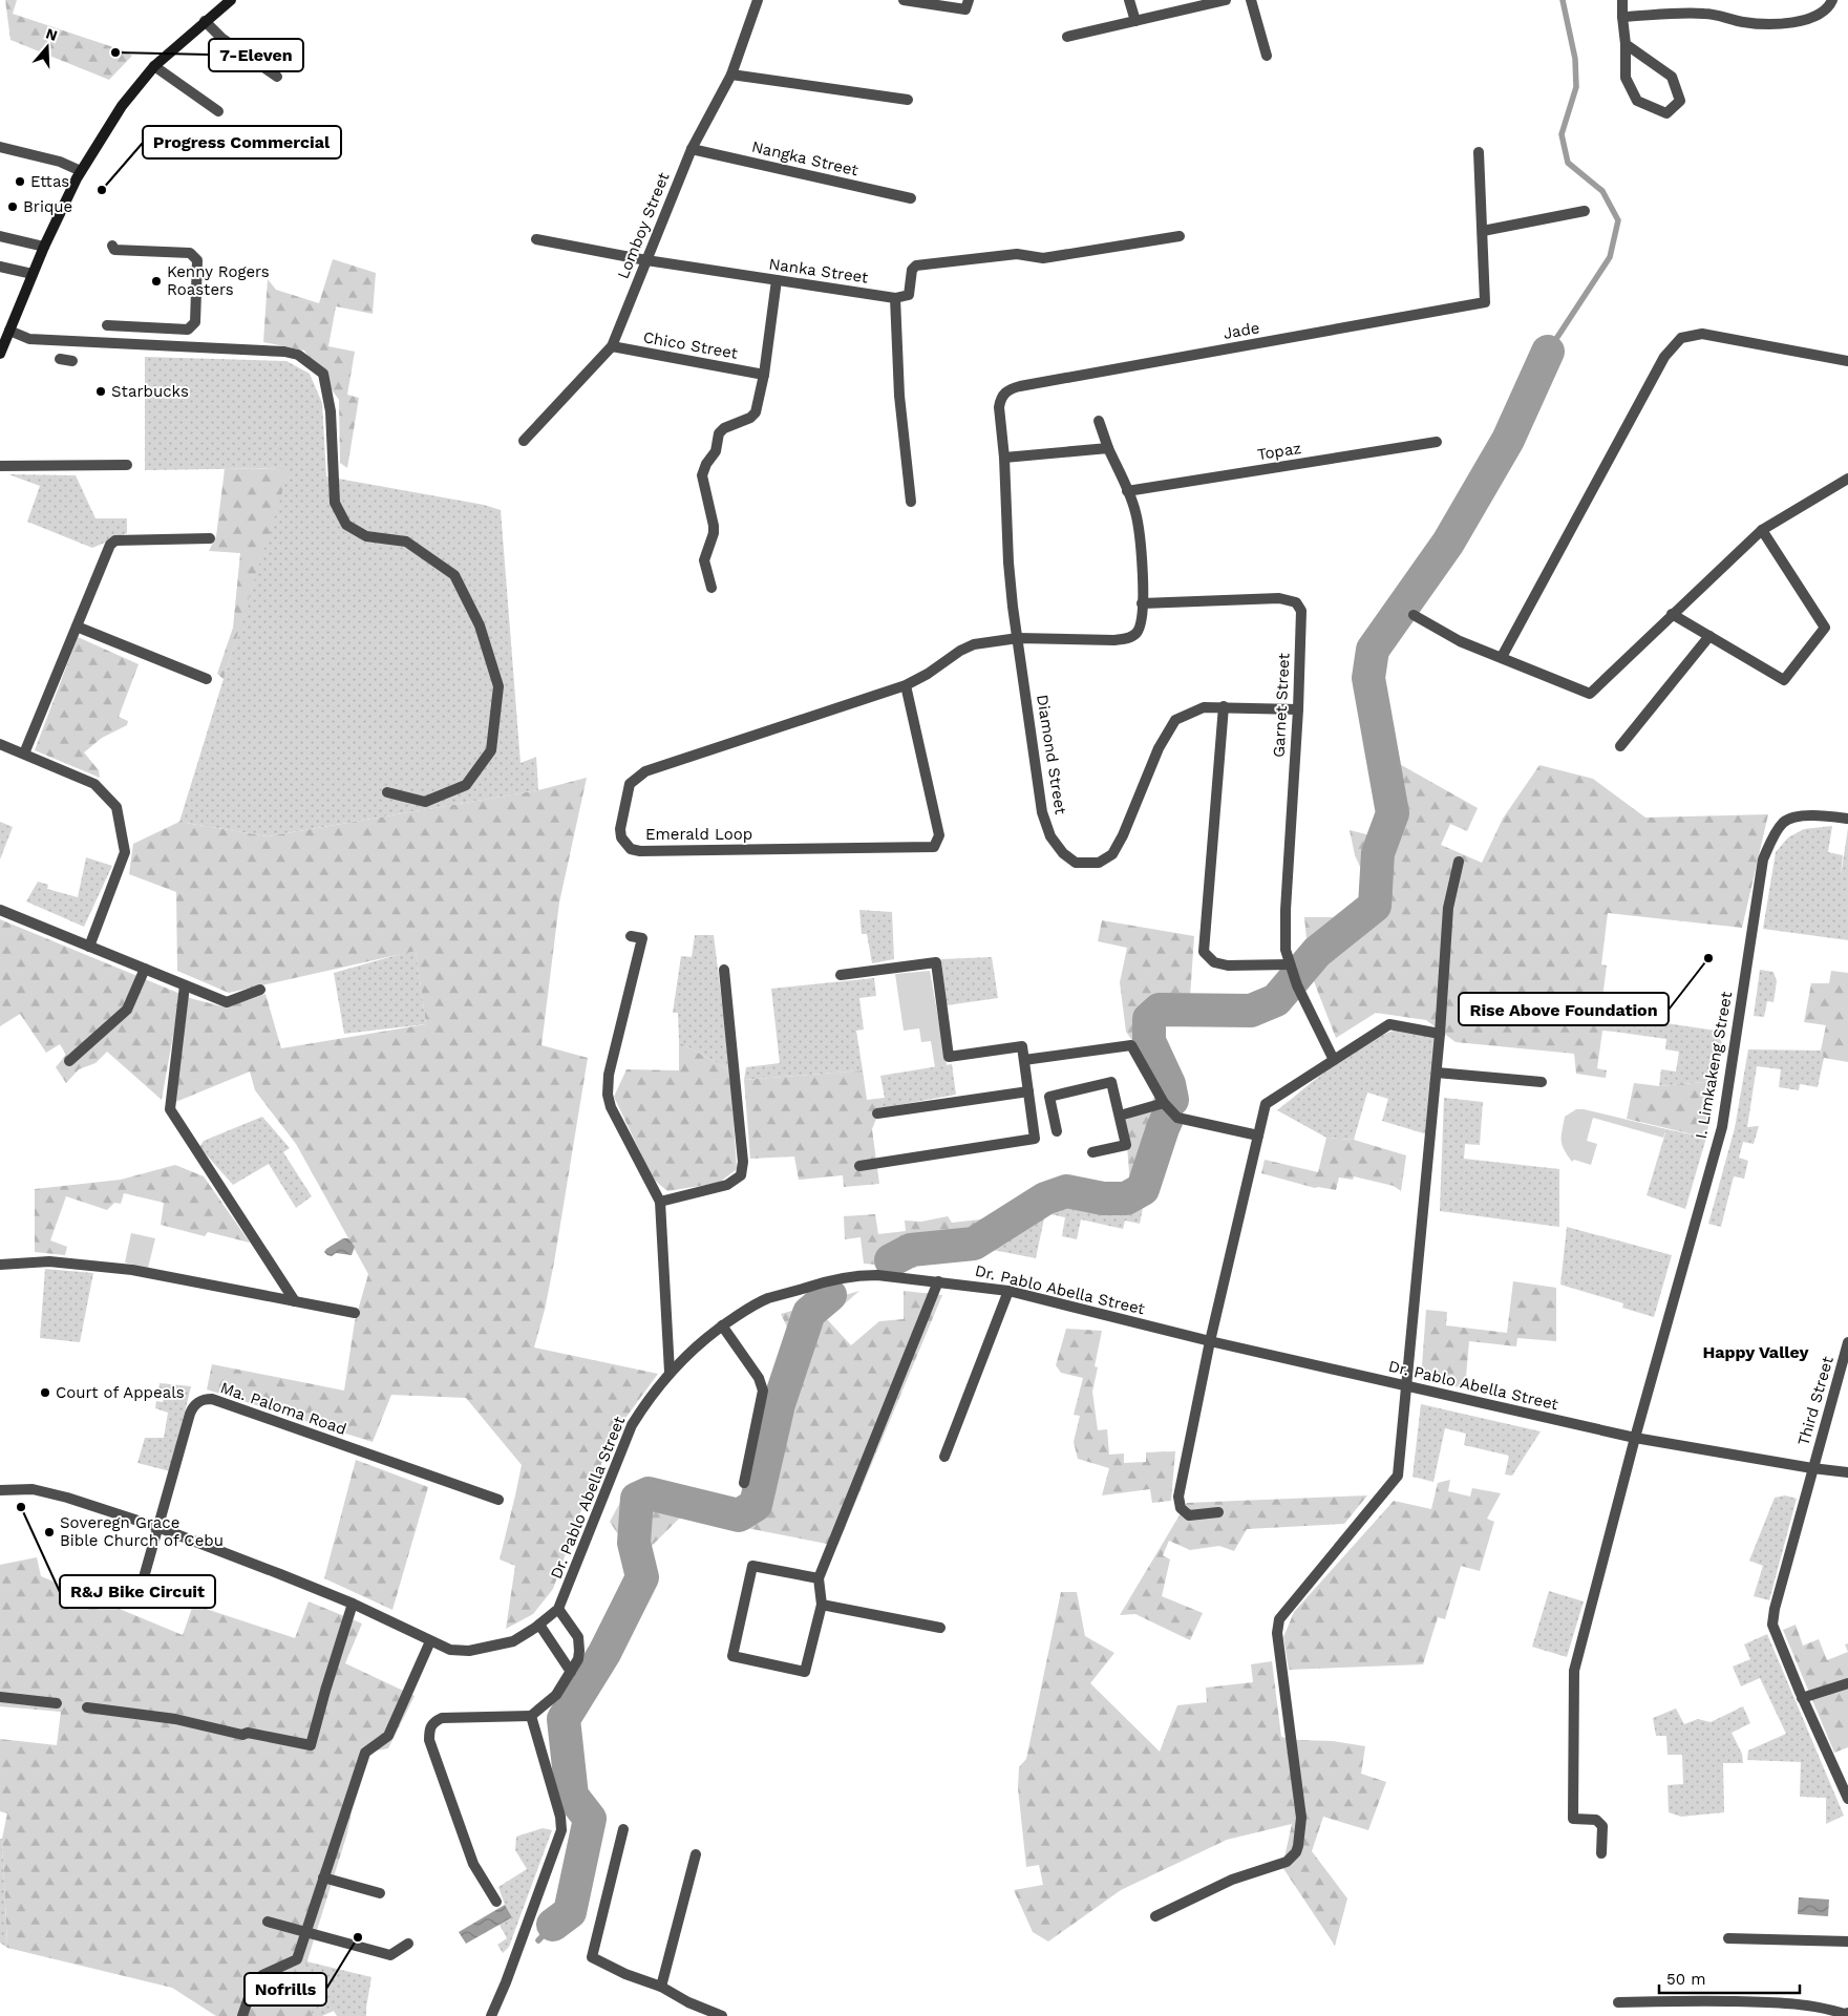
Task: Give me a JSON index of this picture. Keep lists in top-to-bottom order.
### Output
{
  "streets": {
    "street": [
      "Nangka Street",
      "Lomboy Street",
      "Nanka Street",
      "Jade",
      "Chico Street",
      "Topaz",
      "Garnet Street",
      "Diamond Street",
      "Emerald Loop",
      "I. Limkakeng Street",
      "Dr. Pablo Abella Street",
      "Third Street",
      "Ma. Paloma Road"
    ]
  },
  "crossings": [
    ["Nangka Street", "Lomboy Street"],
    ["Lomboy Street", "Nanka Street"],
    ["Lomboy Street", "Chico Street"],
    ["Jade", "Diamond Street"],
    ["Topaz", "Emerald Loop"],
    ["Garnet Street", "Diamond Street"],
    ["Garnet Street", "Emerald Loop"],
    ["Diamond Street", "Emerald Loop"],
    ["I. Limkakeng Street", "Dr. Pablo Abella Street"],
    ["Dr. Pablo Abella Street", "Third Street"],
    ["Dr. Pablo Abella Street", "Ma. Paloma Road"]
  ],
  "districts": ["Happy Valley"],
  "places": [
    "7-Eleven",
    "Ettas",
    "Progress Commercial",
    "Brique",
    "Kenny Rogers Roasters",
    "Starbucks",
    "Rise Above Foundation",
    "Court of Appeals",
    "R&J Bike Circuit",
    "Soveregn Grace Bible Church of Cebu",
    "Nofrills"
  ],
  "scale_bar": "50 m",
  "north": "top"
}
